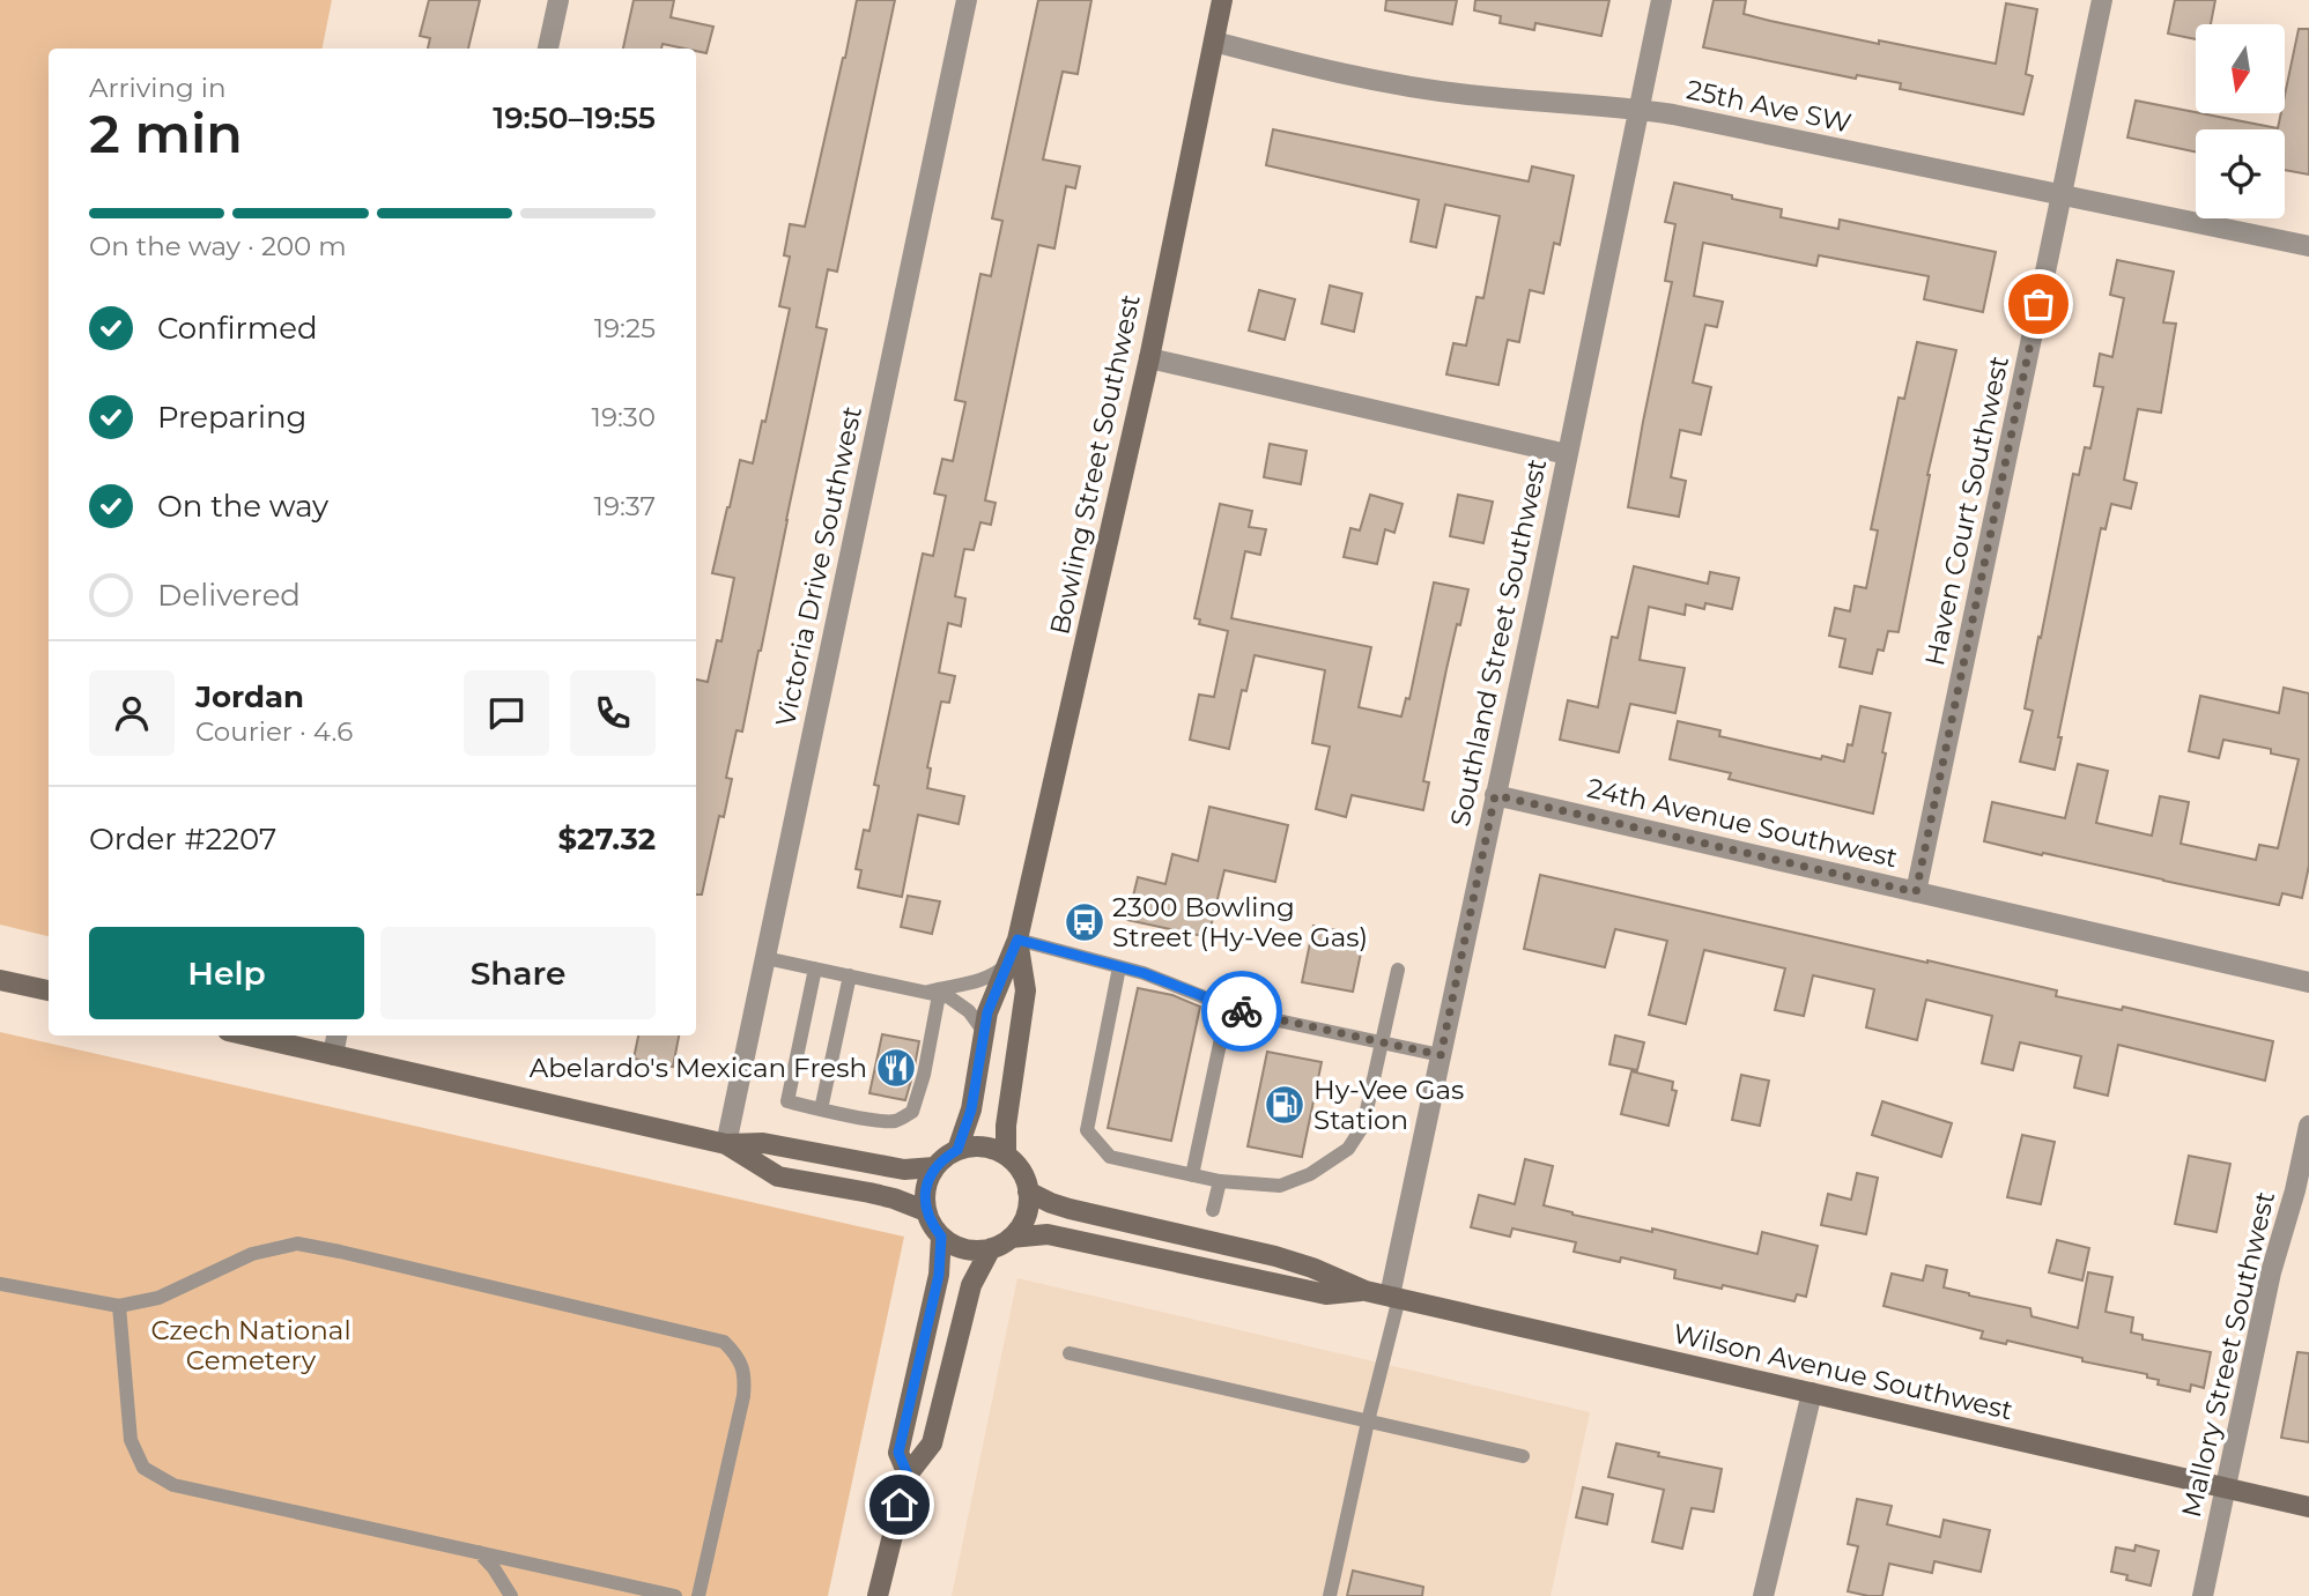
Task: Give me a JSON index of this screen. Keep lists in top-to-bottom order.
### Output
{
  "streets": {
    "main road": ["Bowling Street Southwest", "Wilson Avenue Southwest"],
    "street": [
      "25th Ave SW",
      "Haven Court Southwest",
      "Victoria Drive Southwest",
      "Southland Street Southwest",
      "24th Avenue Southwest",
      "Mallory Street Southwest"
    ]
  },
  "crossings": [
    ["25th Ave SW", "Bowling Street Southwest"],
    ["25th Ave SW", "Haven Court Southwest"],
    ["25th Ave SW", "Southland Street Southwest"],
    ["Bowling Street Southwest", "Wilson Avenue Southwest"],
    ["Haven Court Southwest", "24th Avenue Southwest"],
    ["Southland Street Southwest", "24th Avenue Southwest"],
    ["Southland Street Southwest", "Wilson Avenue Southwest"],
    ["Mallory Street Southwest", "Wilson Avenue Southwest"]
  ],
  "parks": ["Czech National Cemetery"],
  "places": {
    "bus stop": ["2300 Bowling Street (Hy-Vee Gas)"],
    "restaurant": ["Abelardo's Mexican Fresh"],
    "fuel station": ["Hy-Vee Gas Station"]
  },
  "north": "bottom",
  "page": {
    "heading": ["2 min", "Arriving in", "19:50–19:55"],
    "panel": [
      "Jordan",
      "Courier · 4.6",
      "Order #2207",
      "$27.32"
    ],
    "bar": "On the way · 200 m",
    "list": [
      ["Confirmed", "19:25"],
      ["Preparing", "19:30"],
      ["On the way", "19:37"],
      "Delivered"
    ],
    "buttons": ["Help", "Share"]
  }
}
